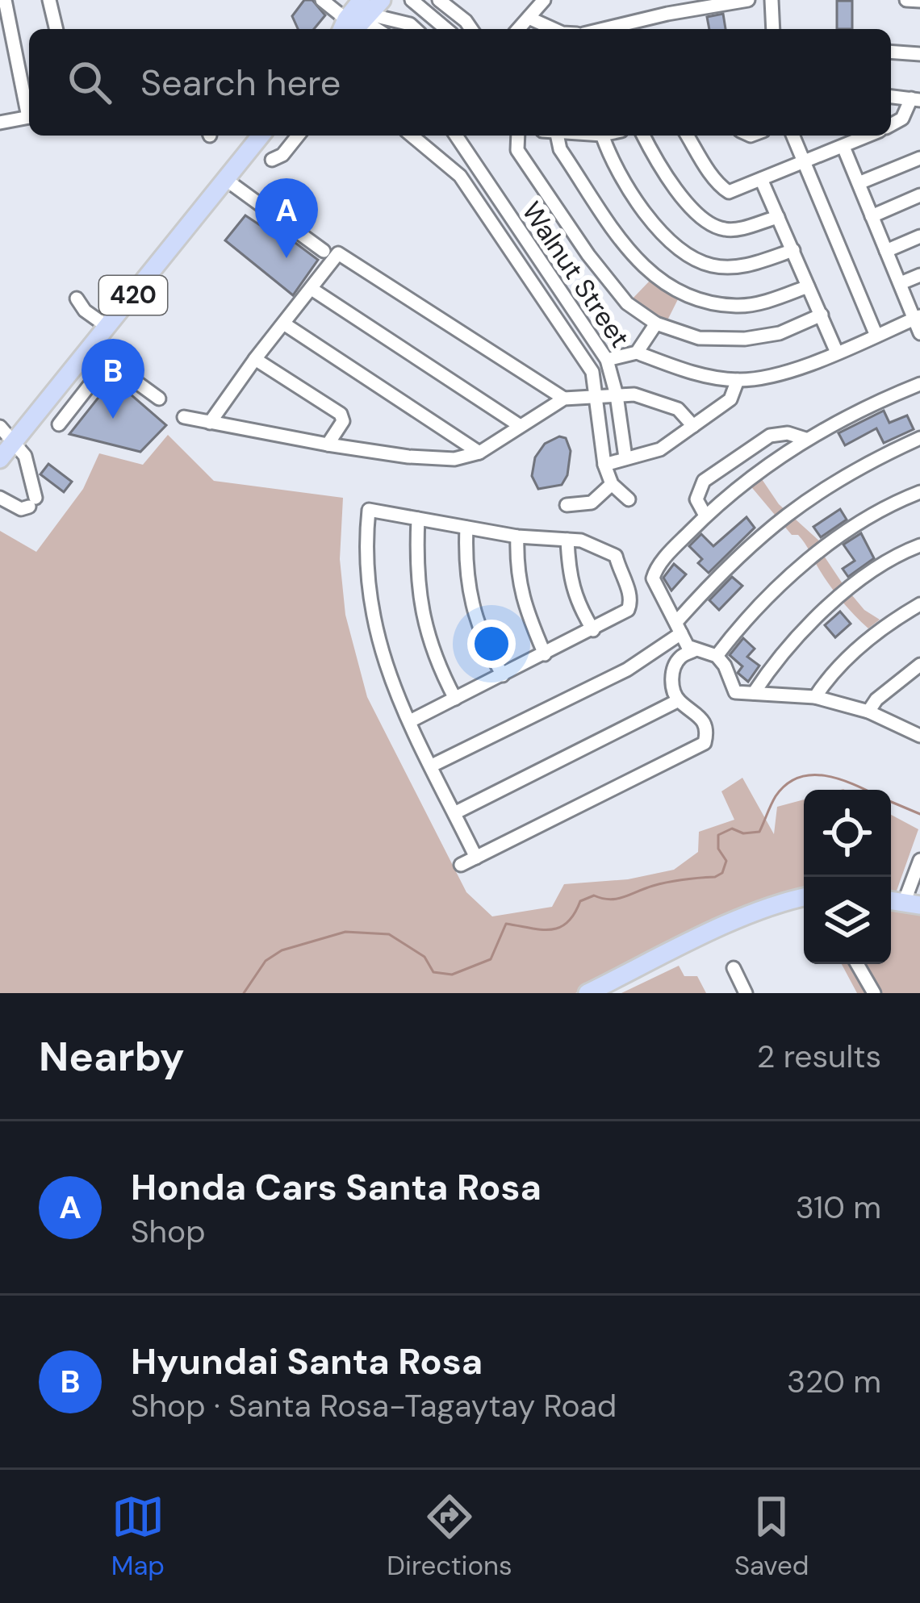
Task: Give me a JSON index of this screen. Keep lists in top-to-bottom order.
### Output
{
  "streets": {
    "main road": ["420"],
    "street": ["Walnut Street"]
  },
  "page": {
    "search": "Search here",
    "pins": ["A", "B"],
    "heading": ["Nearby", "2 results"],
    "list": [
      {
        "mark": "A",
        "name": "Honda Cars Santa Rosa",
        "note": "Shop",
        "value": "310 m"
      },
      {
        "mark": "B",
        "name": "Hyundai Santa Rosa",
        "note": "Shop · Santa Rosa-Tagaytay Road",
        "value": "320 m"
      }
    ],
    "nav": ["Map", "Directions", "Saved"]
  }
}
